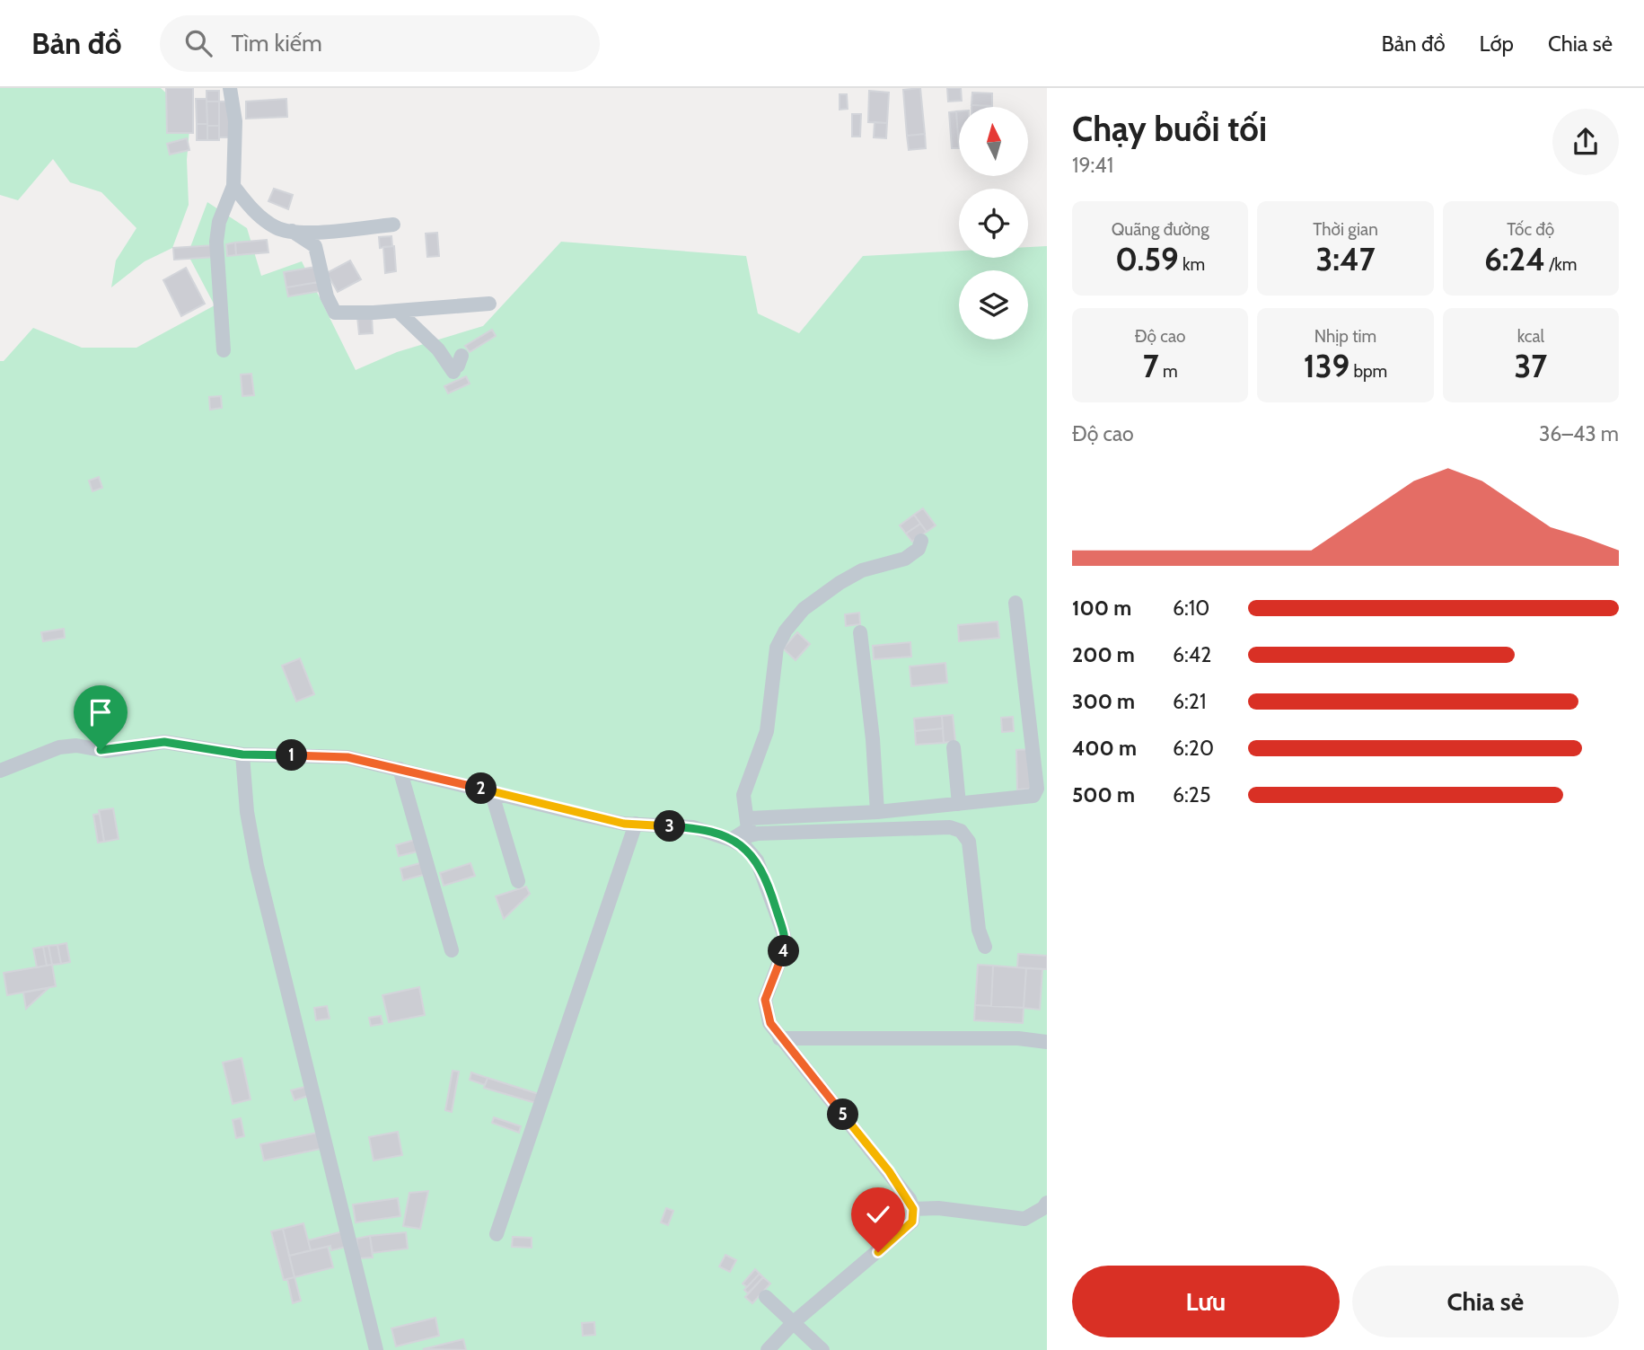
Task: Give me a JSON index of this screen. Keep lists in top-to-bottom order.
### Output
{
  "north": "top",
  "page": {
    "header": "Bản đồ",
    "search": "Tìm kiếm",
    "nav": ["Bản đồ", "Lớp", "Chia sẻ"],
    "heading": ["Chạy buổi tối", "19:41"],
    "stats": [
      ["Quãng đường", "0.59 km"],
      ["Thời gian", "3:47"],
      ["Tốc độ", "6:24 /km"],
      ["Độ cao", "7 m"],
      ["Nhịp tim", "139 bpm"],
      ["kcal", "37"]
    ],
    "chart": ["Độ cao", "36–43 m"],
    "list": [
      {
        "name": "100 m",
        "note": "6:10"
      },
      {
        "name": "200 m",
        "note": "6:42"
      },
      {
        "name": "300 m",
        "note": "6:21"
      },
      {
        "name": "400 m",
        "note": "6:20"
      },
      {
        "name": "500 m",
        "note": "6:25"
      }
    ],
    "pins": [
      "1",
      "2",
      "3",
      "4",
      "5"
    ],
    "buttons": ["Lưu", "Chia sẻ"]
  }
}
